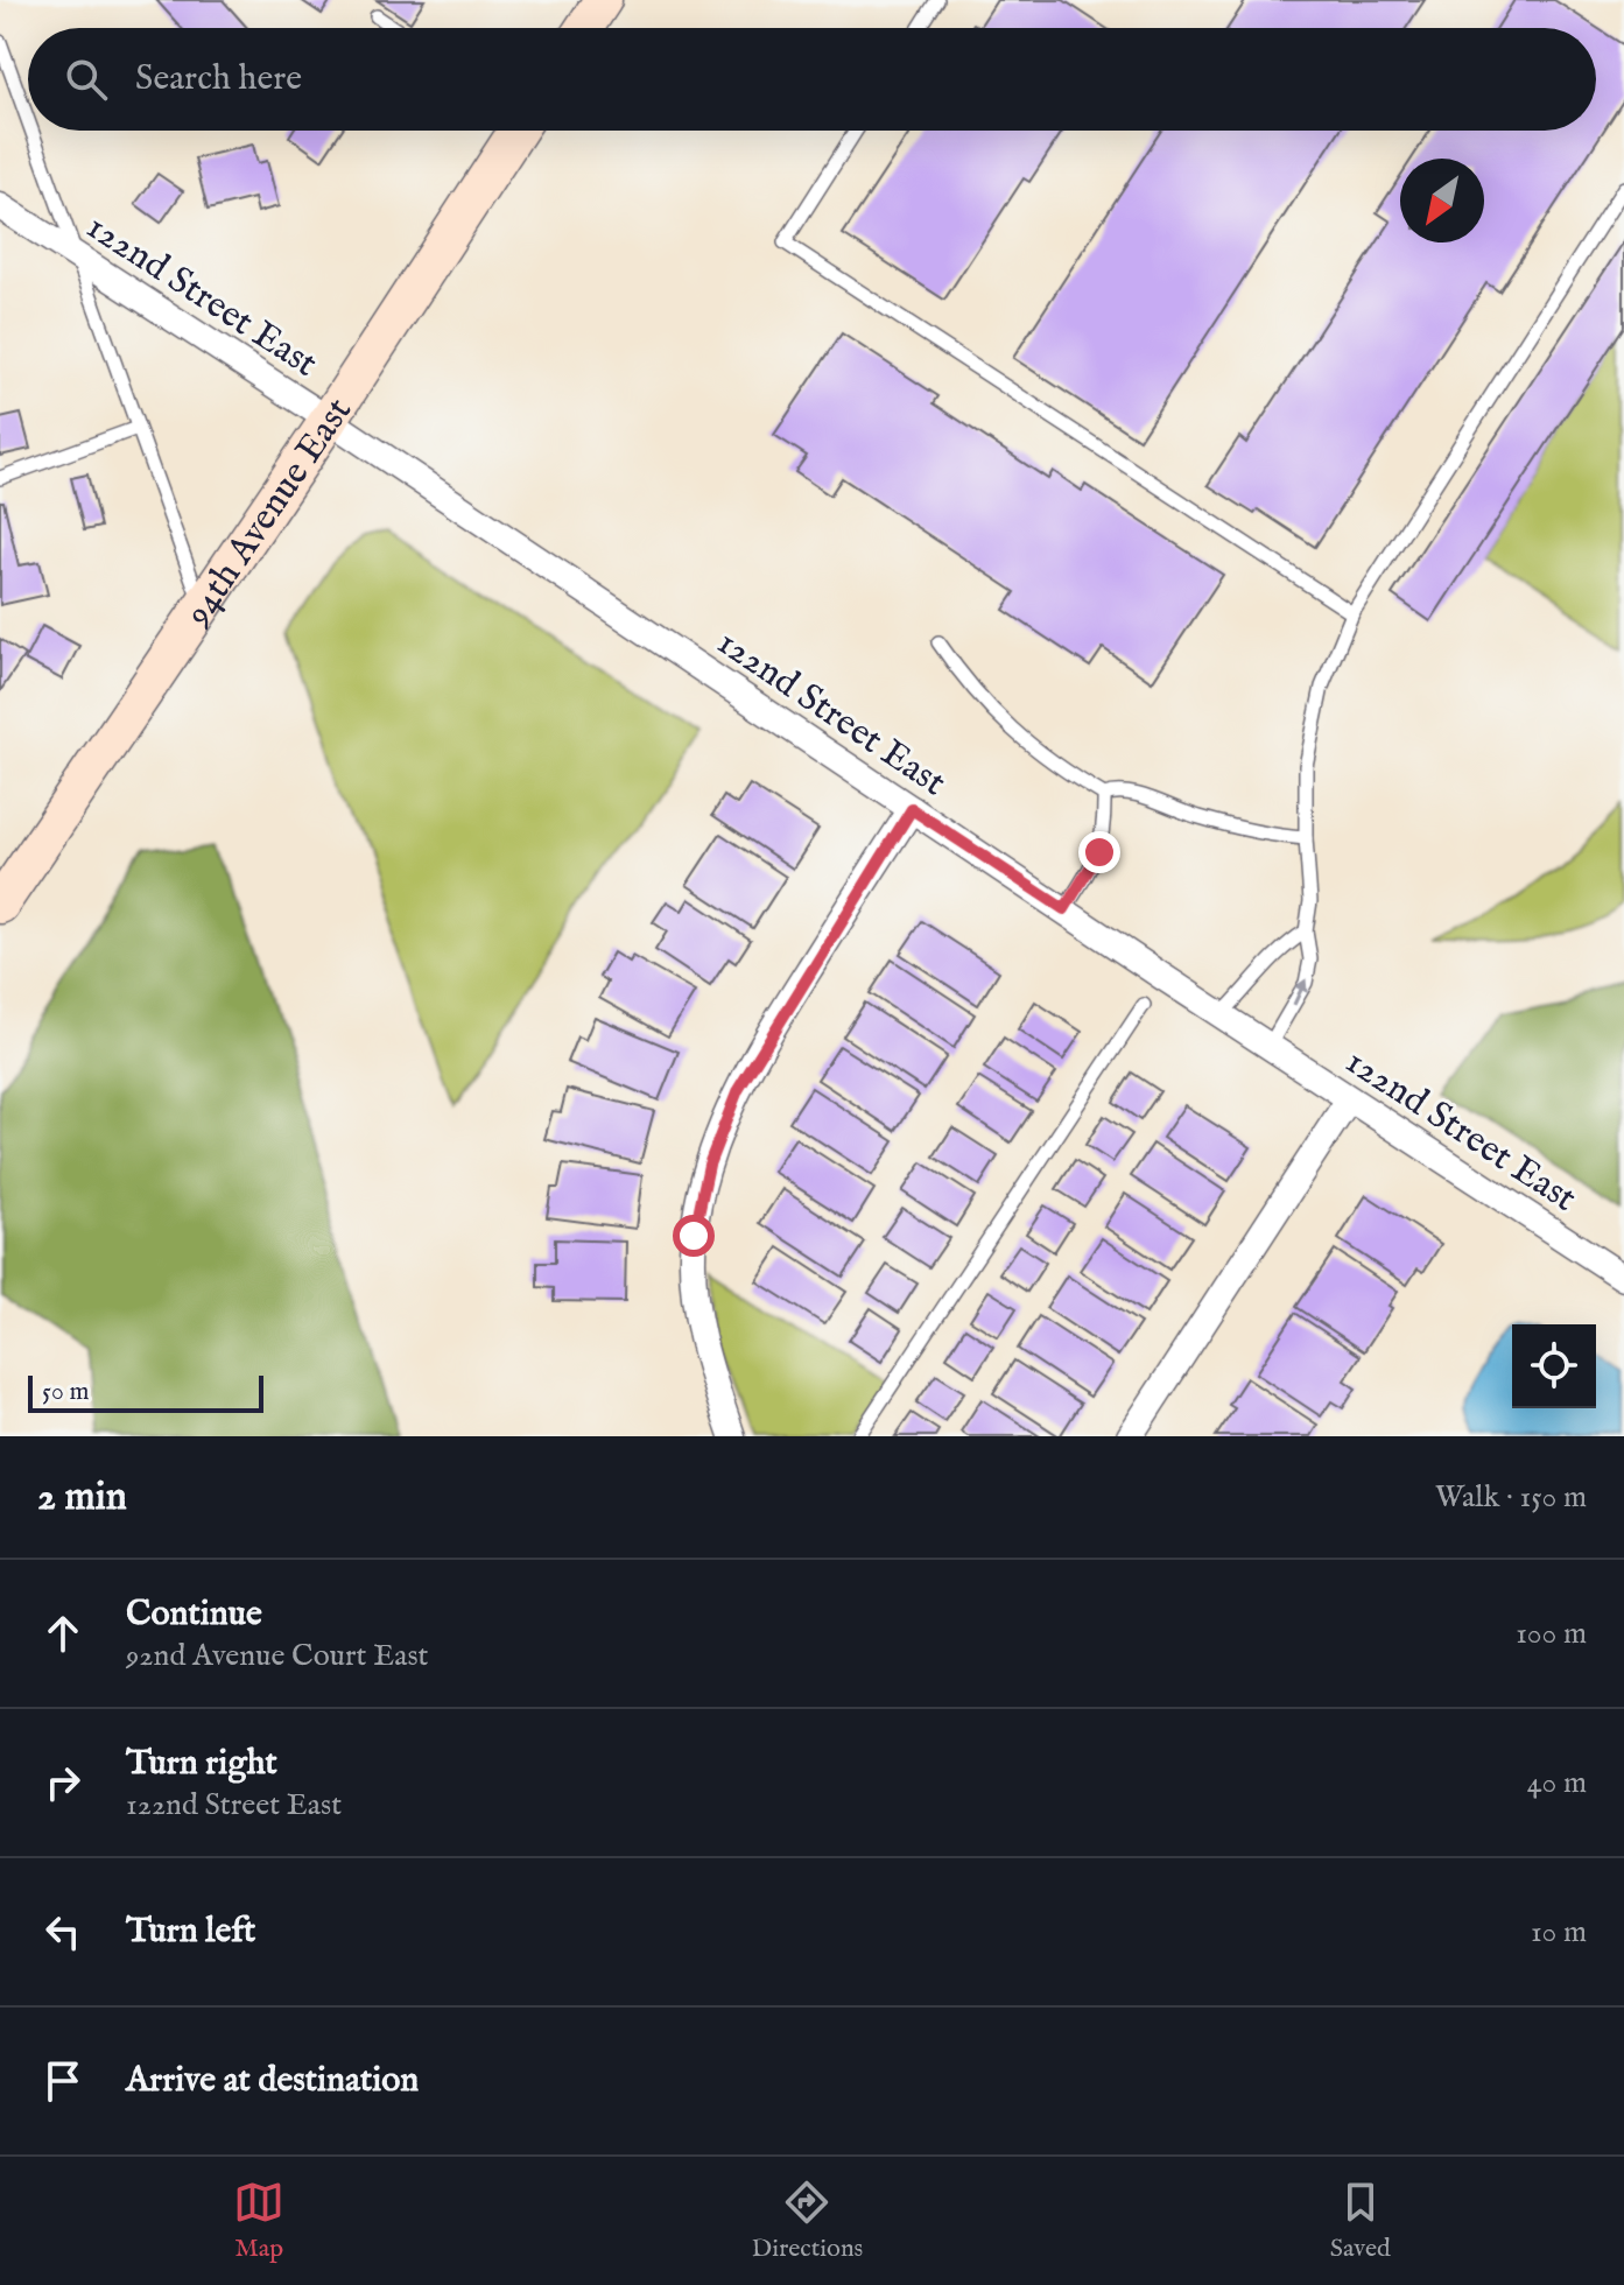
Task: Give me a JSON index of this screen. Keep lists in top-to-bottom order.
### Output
{
  "streets": {
    "main road": ["94th Avenue East"],
    "street": ["122nd Street East"]
  },
  "crossings": [
    ["122nd Street East", "94th Avenue East"]
  ],
  "scale_bar": "50 m",
  "north": "bottom left",
  "page": {
    "search": "Search here",
    "scale": "50 m",
    "heading": ["2 min", "Walk · 150 m"],
    "list": [
      ["Continue", "92nd Avenue Court East", "100 m"],
      ["Turn right", "122nd Street East", "40 m"],
      ["Turn left", "10 m"],
      "Arrive at destination"
    ],
    "nav": ["Map", "Directions", "Saved"]
  }
}
